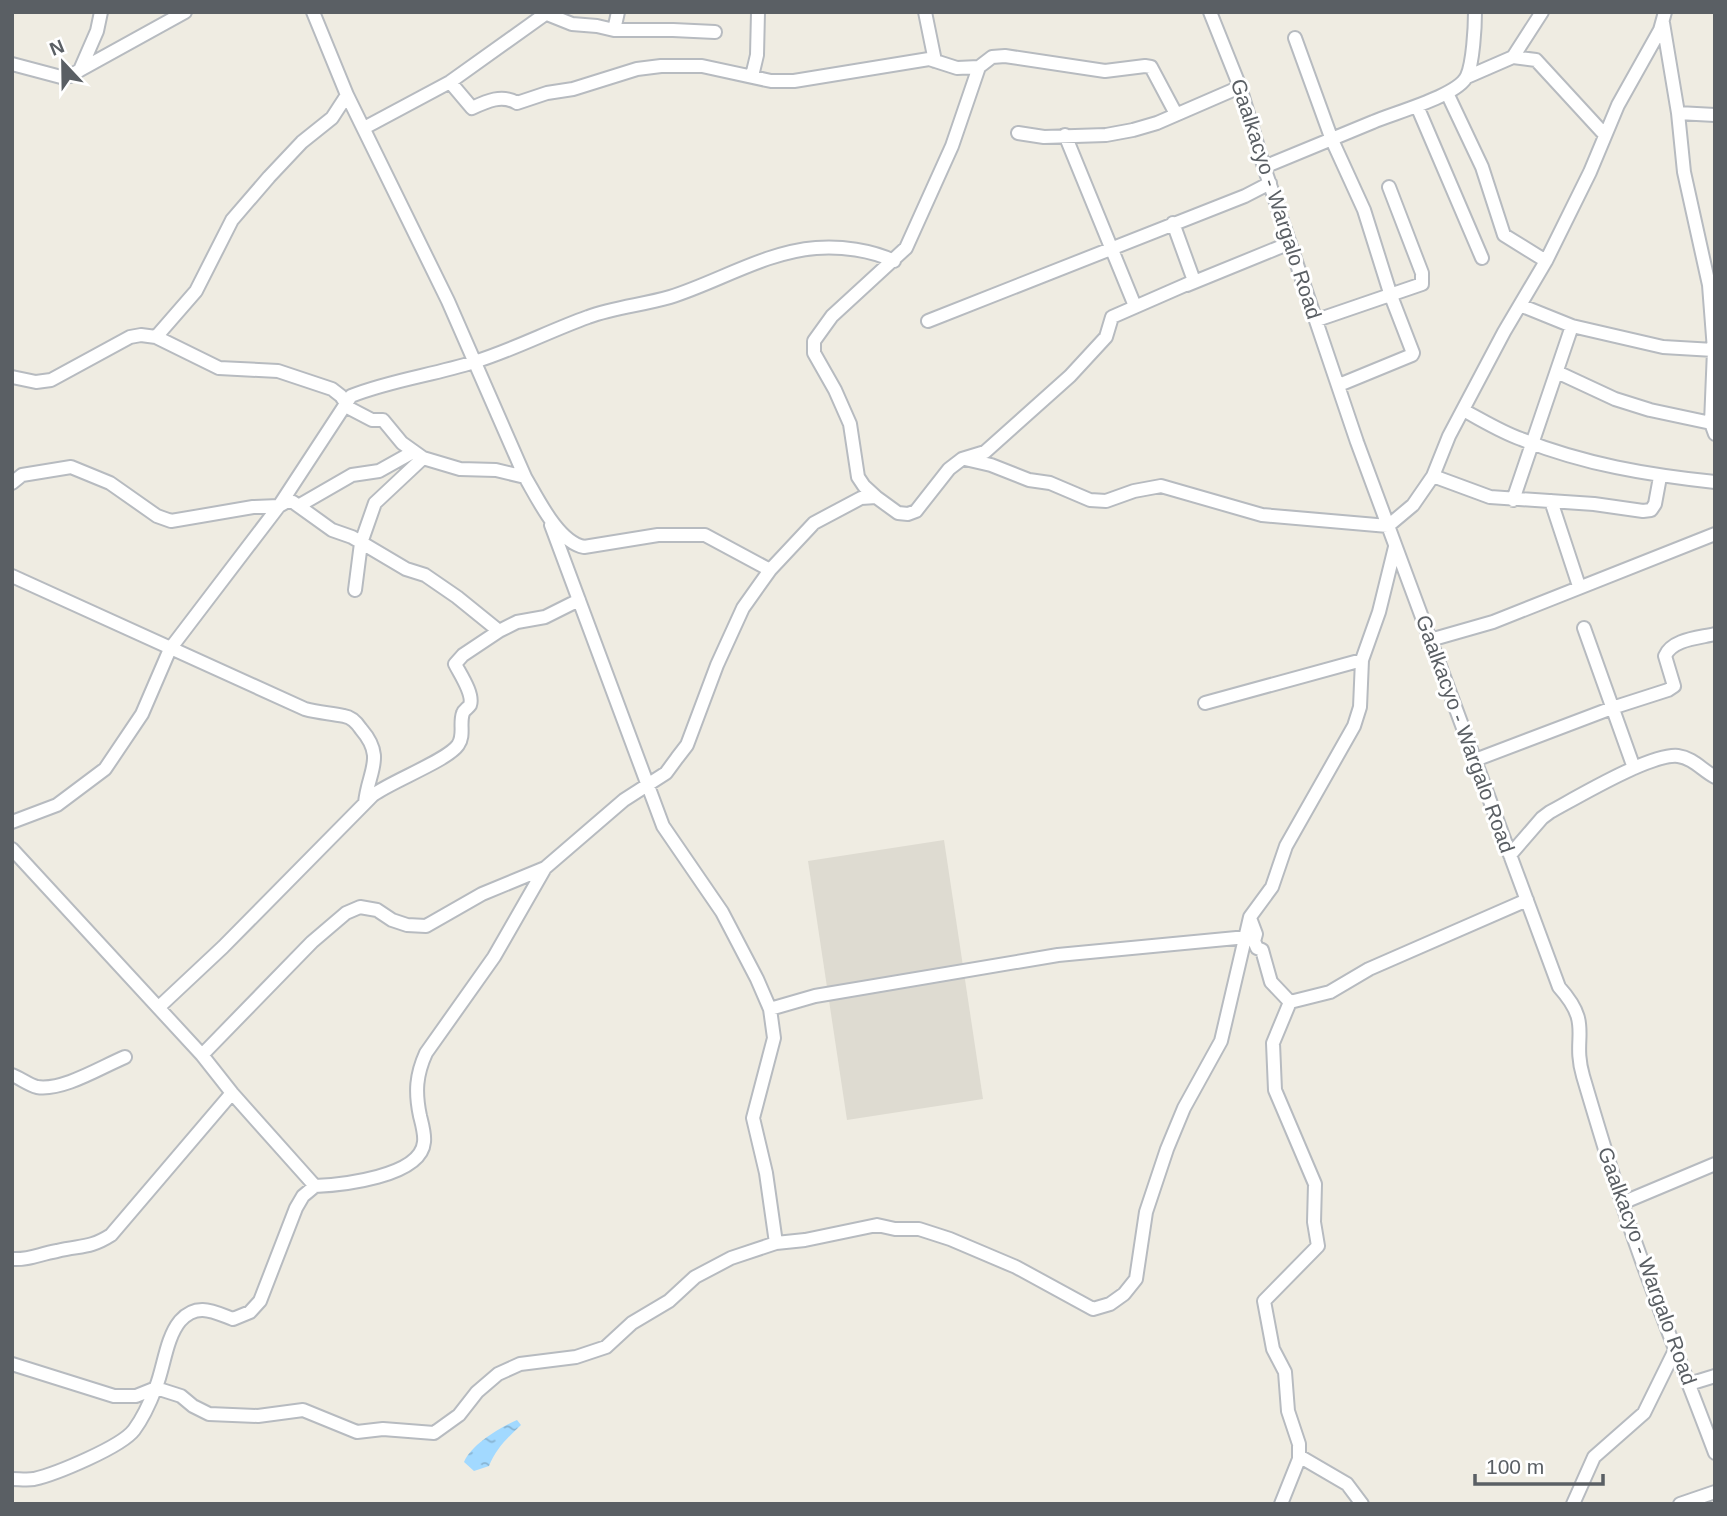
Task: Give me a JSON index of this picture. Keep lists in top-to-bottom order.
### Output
{
  "streets": {
    "street": ["Gaalkacyo - Wargalo Road"]
  },
  "scale_bar": "100 m",
  "north": "top"
}
